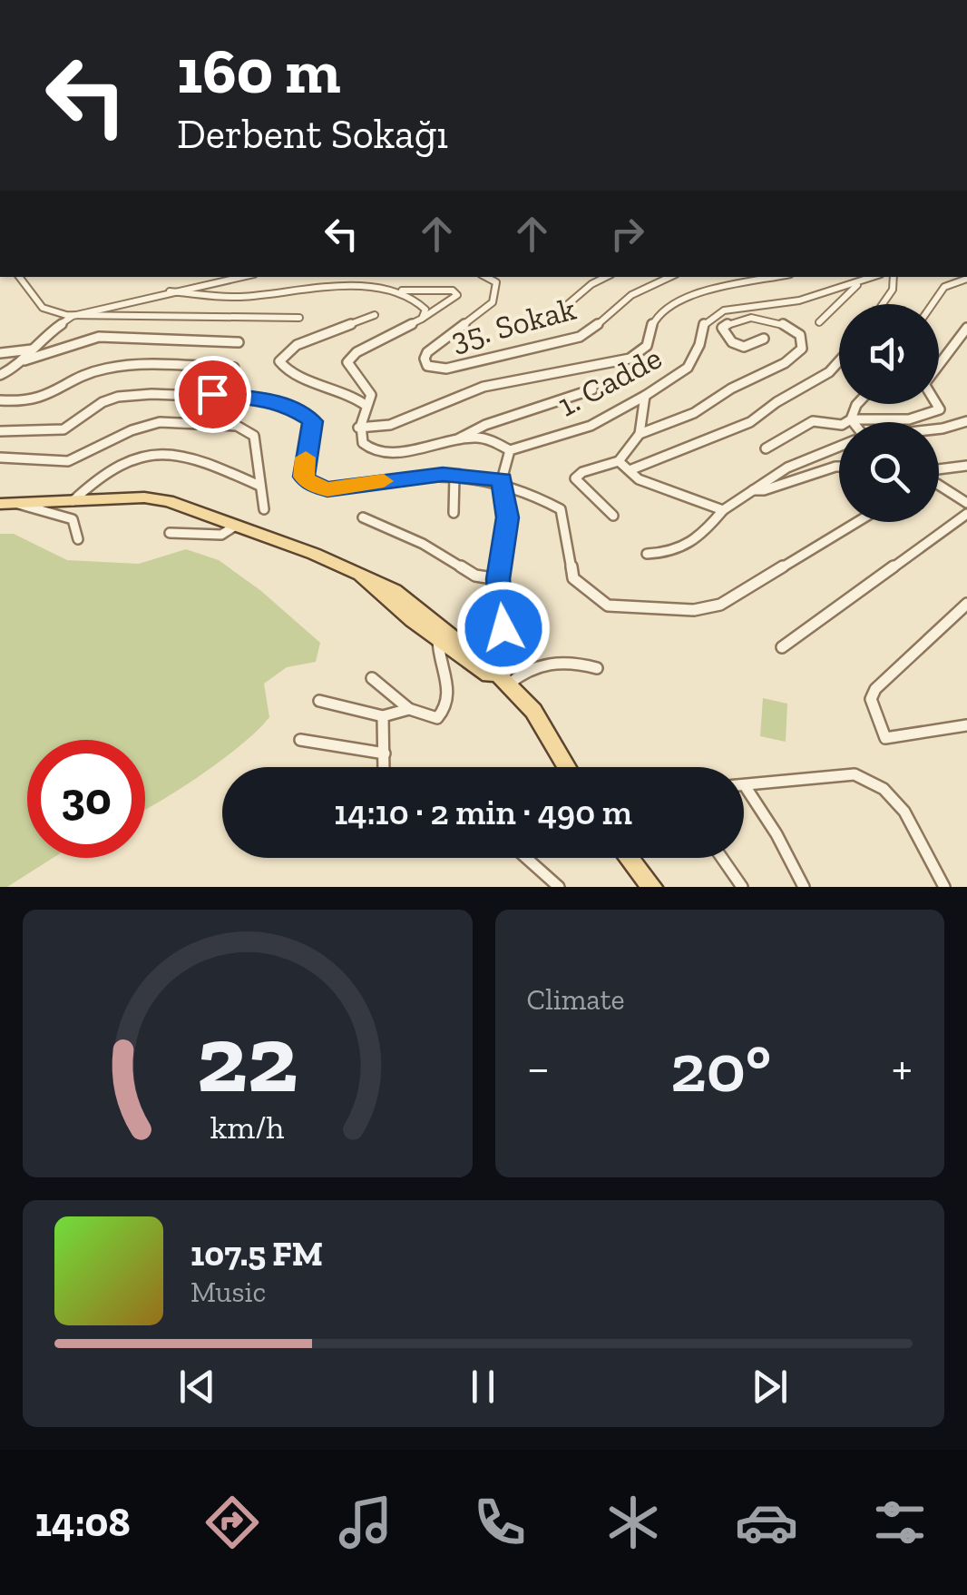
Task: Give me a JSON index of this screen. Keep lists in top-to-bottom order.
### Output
{
  "streets": {
    "street": ["35. Sokak", "1. Cadde"]
  },
  "page": {
    "turn": ["160 m", "Derbent Sokağı"],
    "limit": "30",
    "trip": "14:10 · 2 min · 490 m",
    "tile": "Climate",
    "heat": ["−", "20°", "+"],
    "song": ["107.5 FM", "Music"],
    "tabs": "14:08",
    "gauge": ["22", "km/h"]
  }
}
